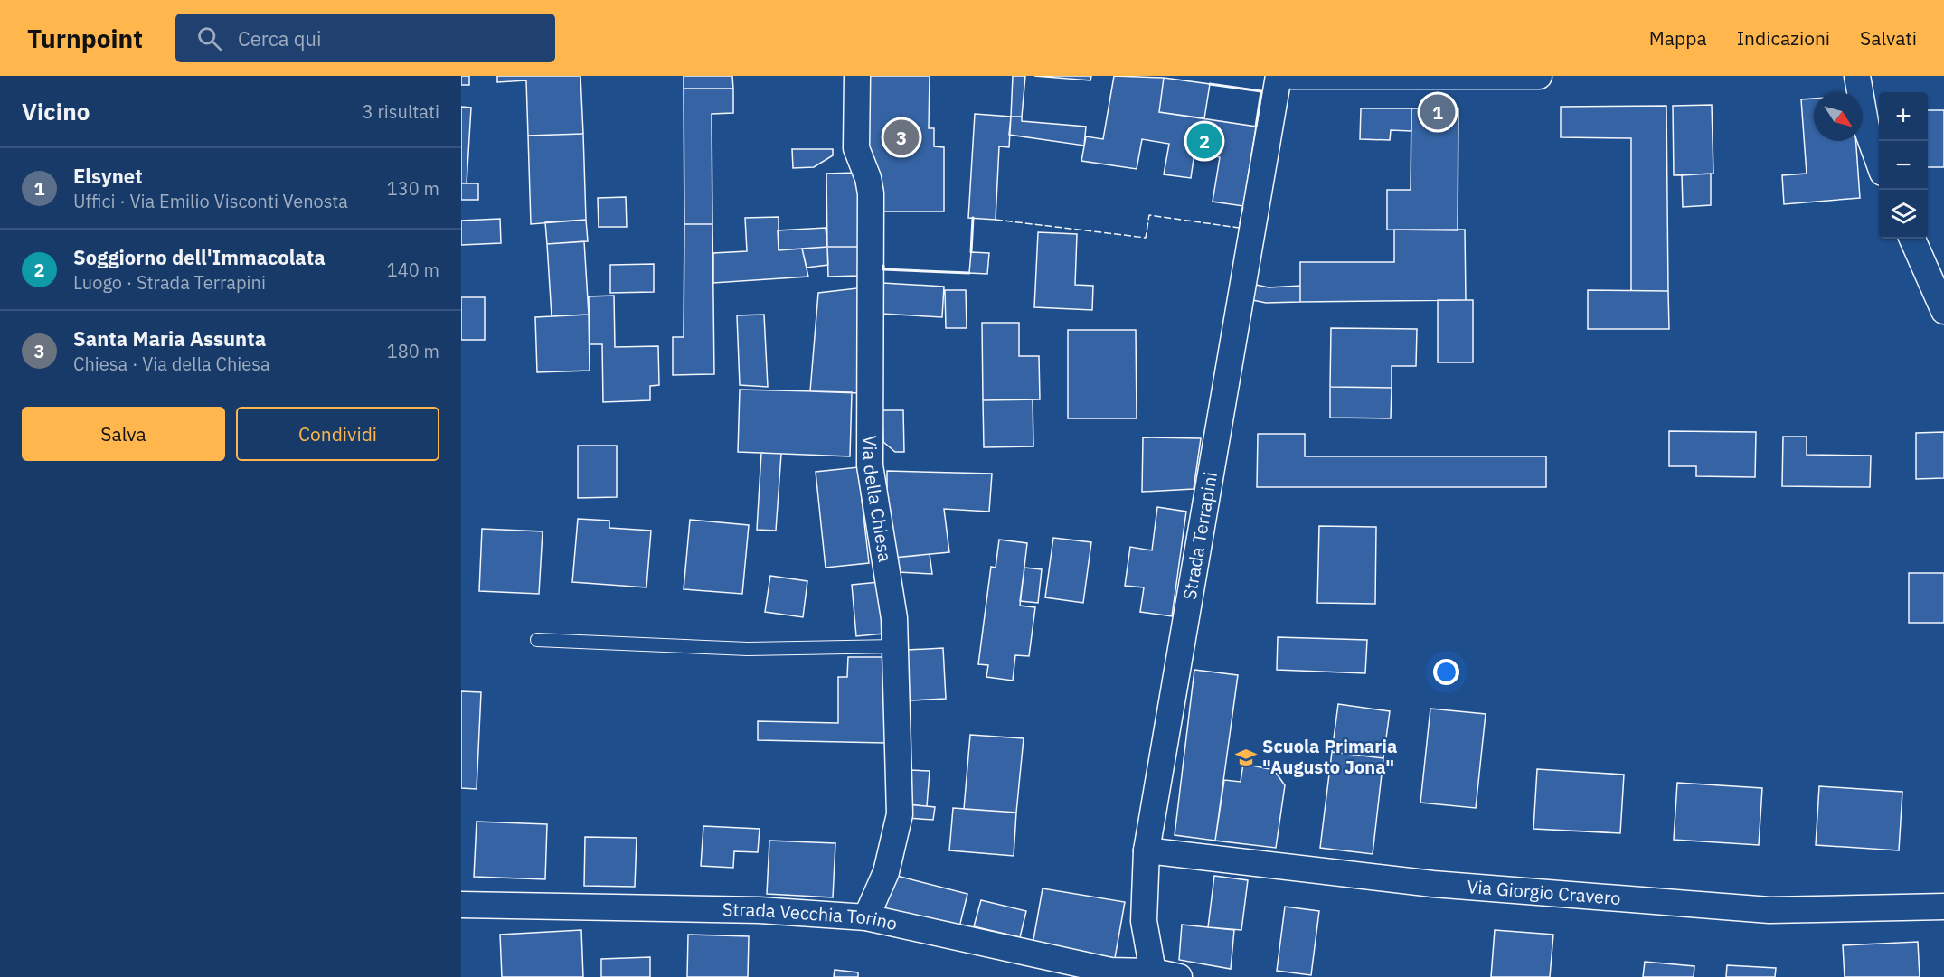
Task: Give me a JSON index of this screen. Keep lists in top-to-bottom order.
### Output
{
  "streets": {
    "street": [
      "Via della Chiesa",
      "Strada Terrapini",
      "Via Giorgio Cravero",
      "Strada Vecchia Torino"
    ]
  },
  "crossings": [
    ["Via della Chiesa", "Strada Vecchia Torino"],
    ["Strada Terrapini", "Via Giorgio Cravero"],
    ["Strada Terrapini", "Strada Vecchia Torino"]
  ],
  "places": {
    "school or university": ["Scuola Primaria \"Augusto Jona\""]
  },
  "north": "bottom right",
  "page": {
    "header": "Turnpoint",
    "search": "Cerca qui",
    "nav": ["Mappa", "Indicazioni", "Salvati"],
    "heading": ["Vicino", "3 risultati"],
    "map_buttons": ["+", "−"],
    "pins": ["1", "3", "2"],
    "list": [
      {
        "mark": "1",
        "name": "Elsynet",
        "note": "Uffici · Via Emilio Visconti Venosta",
        "value": "130 m"
      },
      {
        "mark": "2",
        "name": "Soggiorno dell'Immacolata",
        "note": "Luogo · Strada Terrapini",
        "value": "140 m"
      },
      {
        "mark": "3",
        "name": "Santa Maria Assunta",
        "note": "Chiesa · Via della Chiesa",
        "value": "180 m"
      }
    ],
    "buttons": ["Salva", "Condividi"]
  }
}
